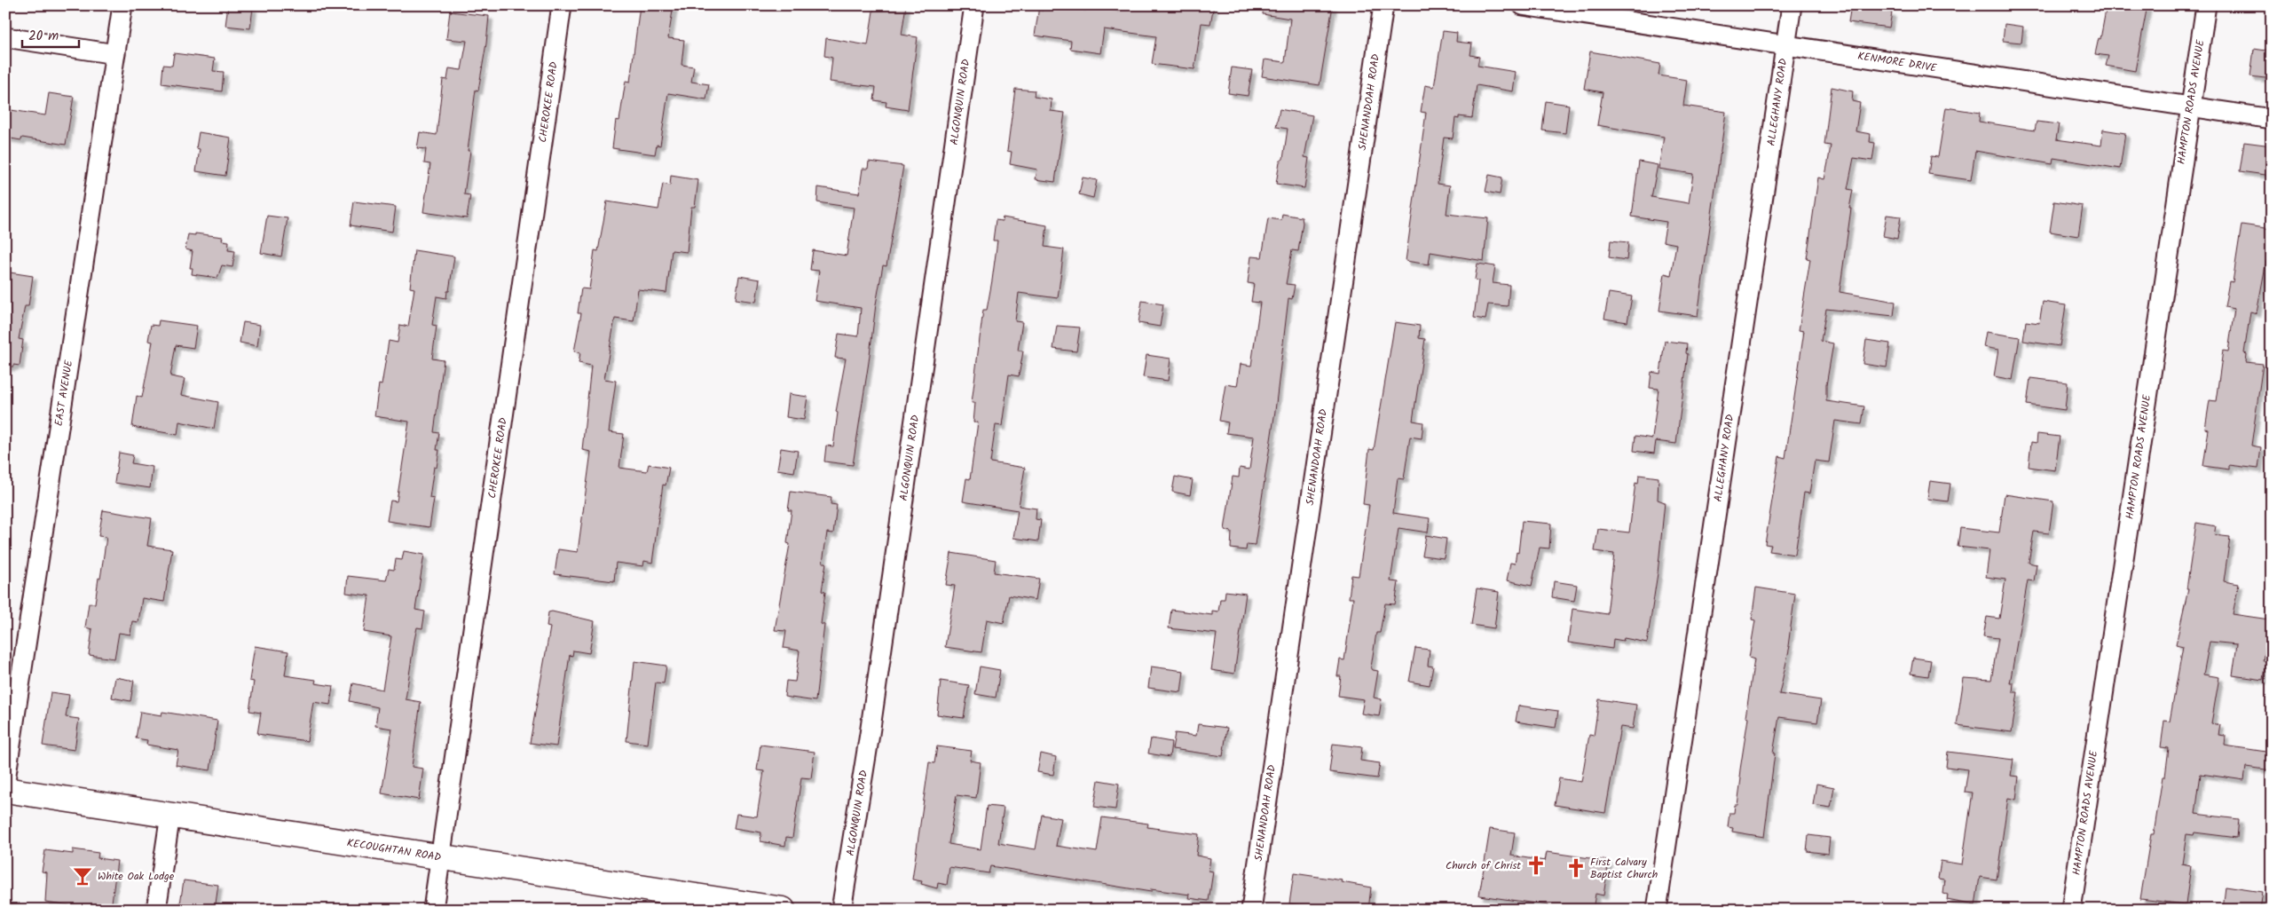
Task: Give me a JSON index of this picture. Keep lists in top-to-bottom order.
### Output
{
  "streets": {
    "main road": ["KECOUGHTAN ROAD"],
    "street": [
      "KENMORE DRIVE",
      "CHEROKEE ROAD",
      "ALGONQUIN ROAD",
      "SHENANDOAH ROAD",
      "ALLEGHANY ROAD",
      "HAMPTON ROADS AVENUE",
      "EAST AVENUE"
    ]
  },
  "crossings": [
    ["KENMORE DRIVE", "ALLEGHANY ROAD"],
    ["KENMORE DRIVE", "HAMPTON ROADS AVENUE"],
    ["CHEROKEE ROAD", "KECOUGHTAN ROAD"]
  ],
  "places": {
    "church": ["Church of Christ", "First Calvary Baptist Church"],
    "bar": ["White Oak Lodge"]
  },
  "scale_bar": "20 m"
}
